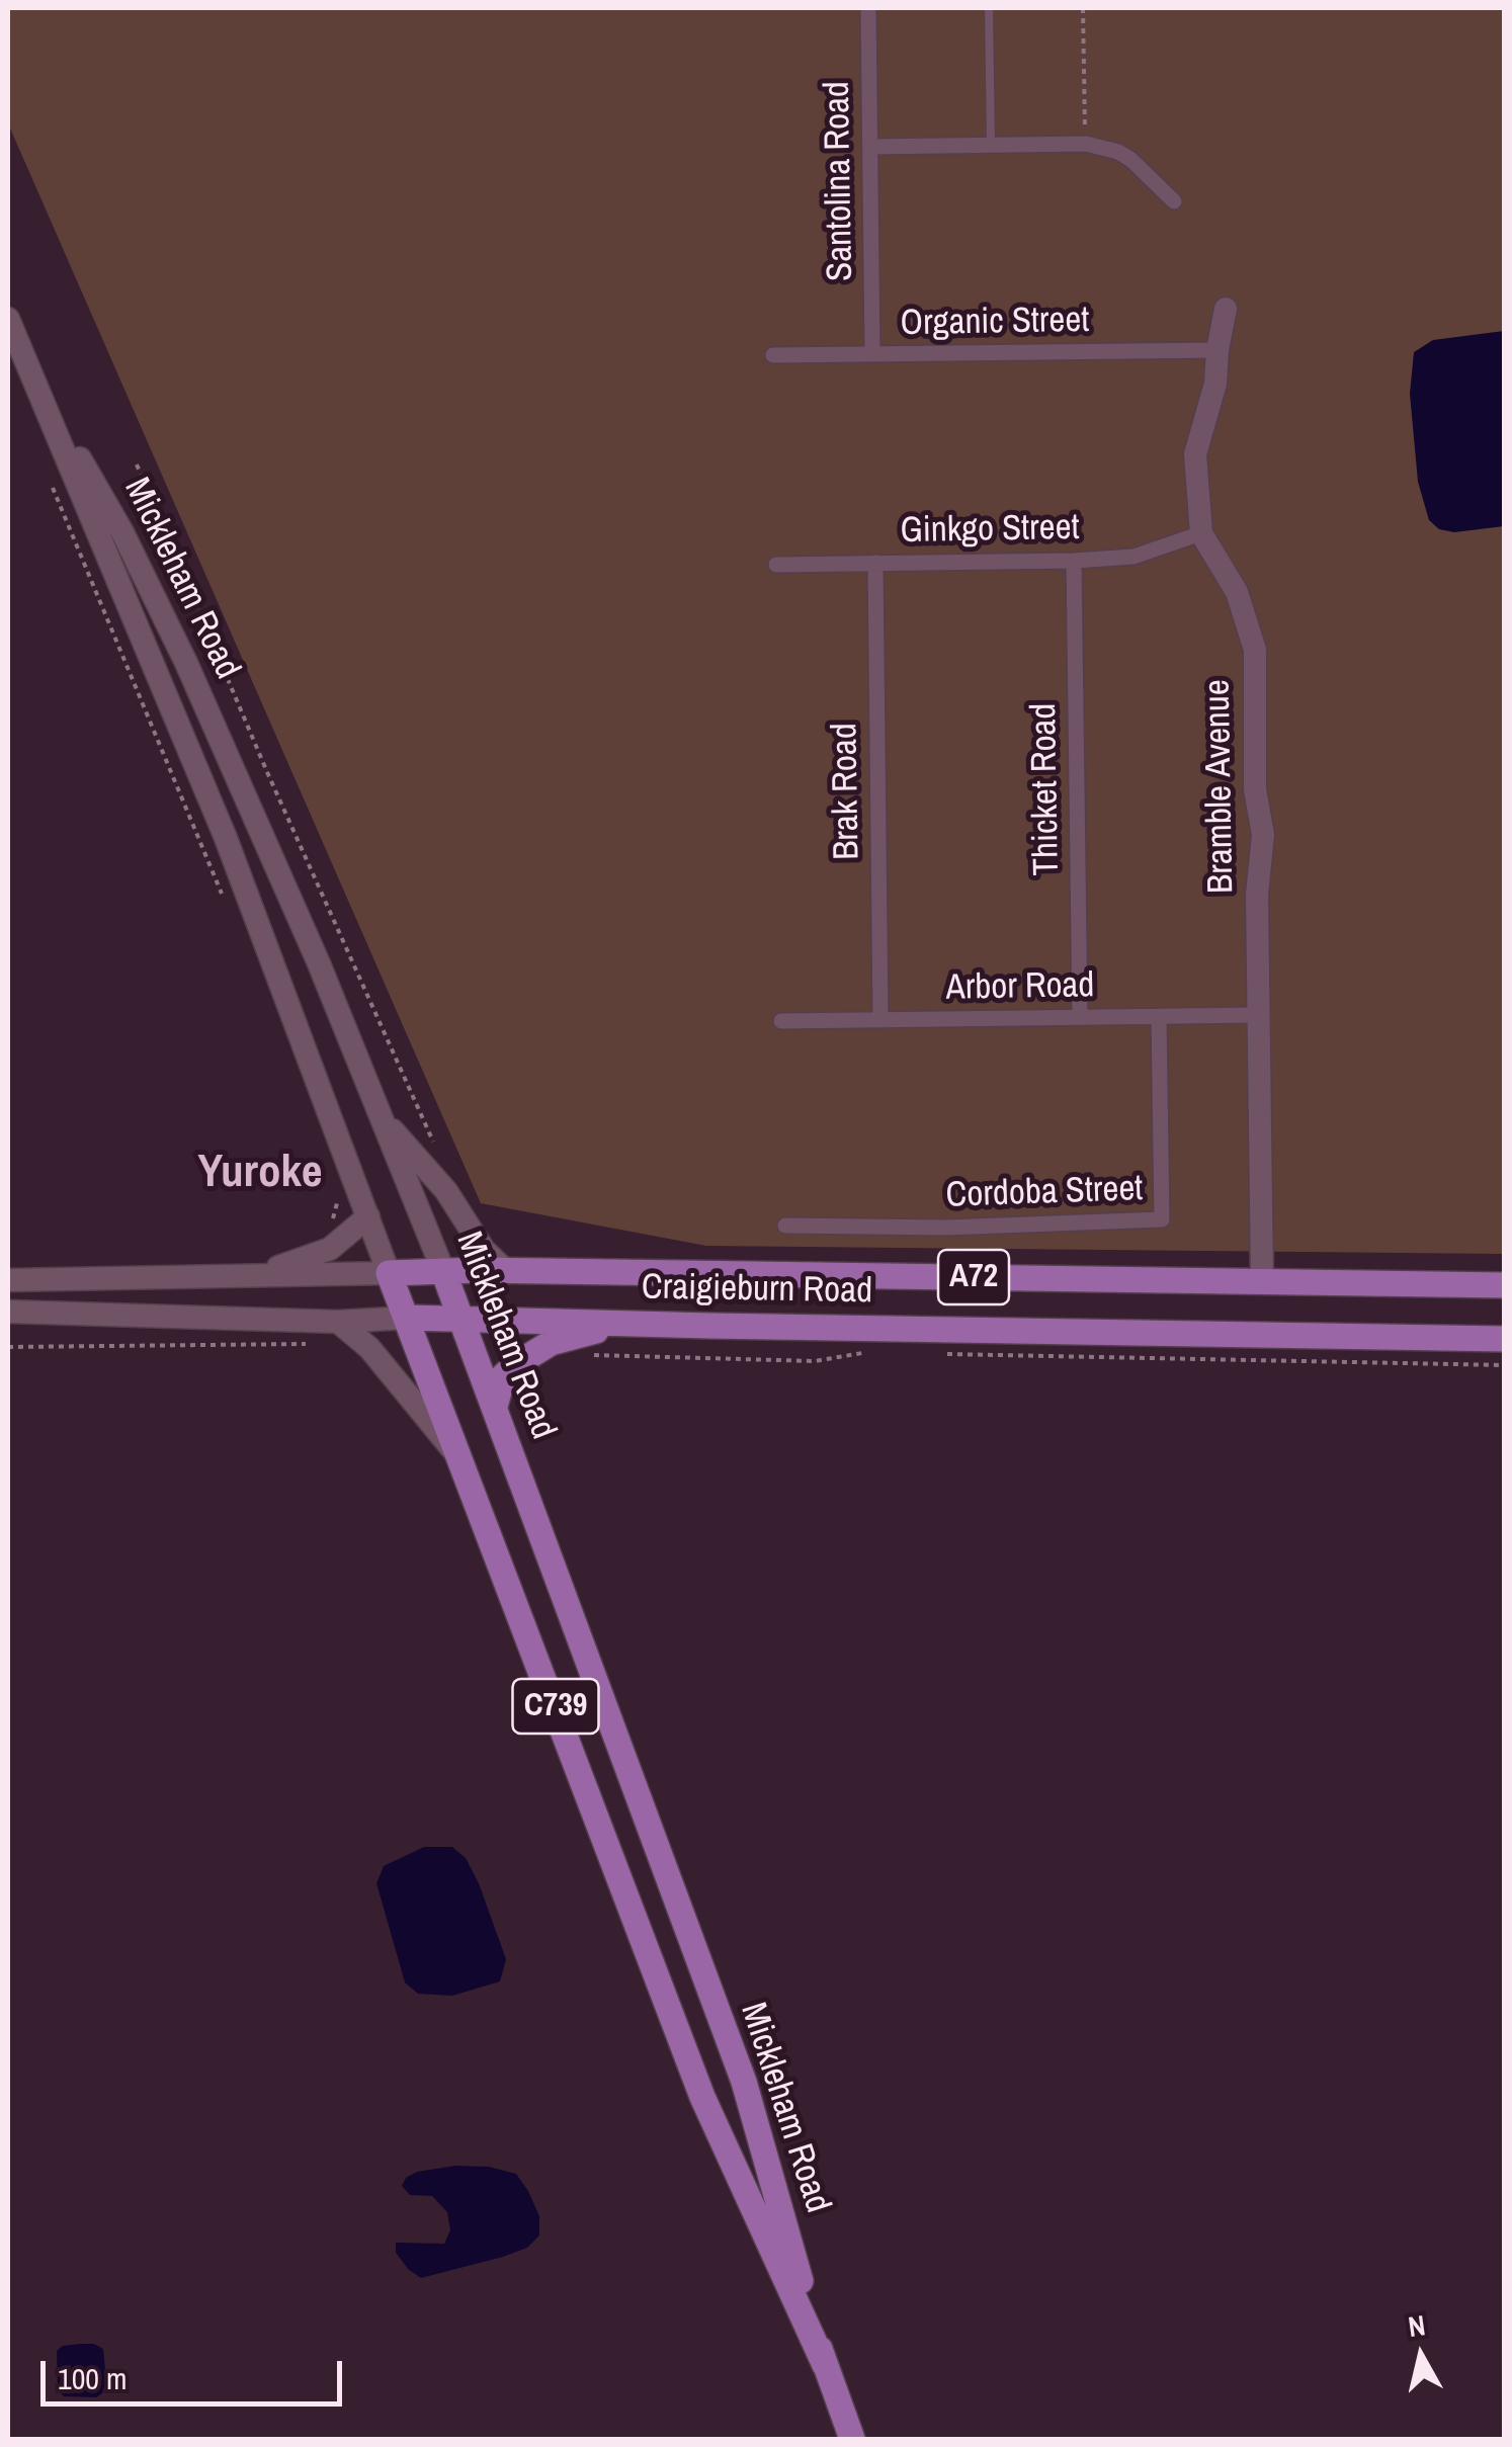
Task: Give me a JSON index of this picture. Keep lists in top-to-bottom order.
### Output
{
  "streets": {
    "main road": [
      "Mickleham Road",
      "Bramble Avenue",
      "A72",
      "Craigieburn Road",
      "C739"
    ],
    "street": [
      "Santolina Road",
      "Organic Street",
      "Ginkgo Street",
      "Thicket Road",
      "Brak Road",
      "Arbor Road",
      "Cordoba Street"
    ]
  },
  "crossings": [
    ["Santolina Road", "Organic Street"],
    ["Organic Street", "Bramble Avenue"],
    ["Ginkgo Street", "Bramble Avenue"],
    ["Ginkgo Street", "Thicket Road"],
    ["Ginkgo Street", "Brak Road"],
    ["Mickleham Road", "Craigieburn Road"],
    ["Bramble Avenue", "Arbor Road"],
    ["Bramble Avenue", "Craigieburn Road"],
    ["Thicket Road", "Arbor Road"],
    ["Brak Road", "Arbor Road"],
    ["Arbor Road", "Cordoba Street"]
  ],
  "districts": ["Yuroke"],
  "scale_bar": "100 m",
  "north": "top"
}
